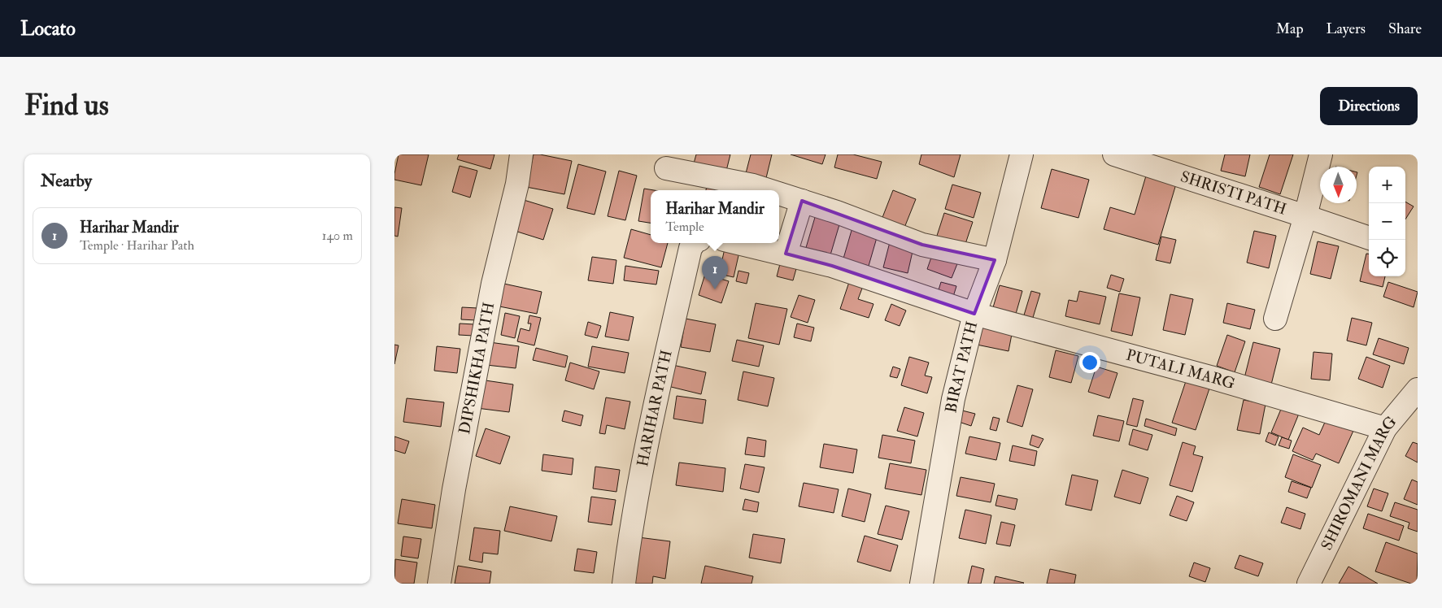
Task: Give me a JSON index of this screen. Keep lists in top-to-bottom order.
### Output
{
  "streets": {
    "street": [
      "SHRISTI PATH",
      "BIRAT PATH",
      "DIPSHIKHA PATH",
      "PUTALI MARG",
      "HARIHAR PATH",
      "SHIROMANI MARG"
    ]
  },
  "crossings": [
    ["BIRAT PATH", "PUTALI MARG"],
    ["PUTALI MARG", "SHIROMANI MARG"]
  ],
  "north": "bottom",
  "page": {
    "header": "Locato",
    "nav": ["Map", "Layers", "Share"],
    "buttons": "Directions",
    "title": "Find us",
    "heading": "Nearby",
    "map_buttons": ["+", "−"],
    "popup": ["Harihar Mandir", "Temple"],
    "list": [
      {
        "mark": "1",
        "name": "Harihar Mandir",
        "note": "Temple · Harihar Path",
        "value": "140 m"
      }
    ],
    "pins": "1"
  }
}
